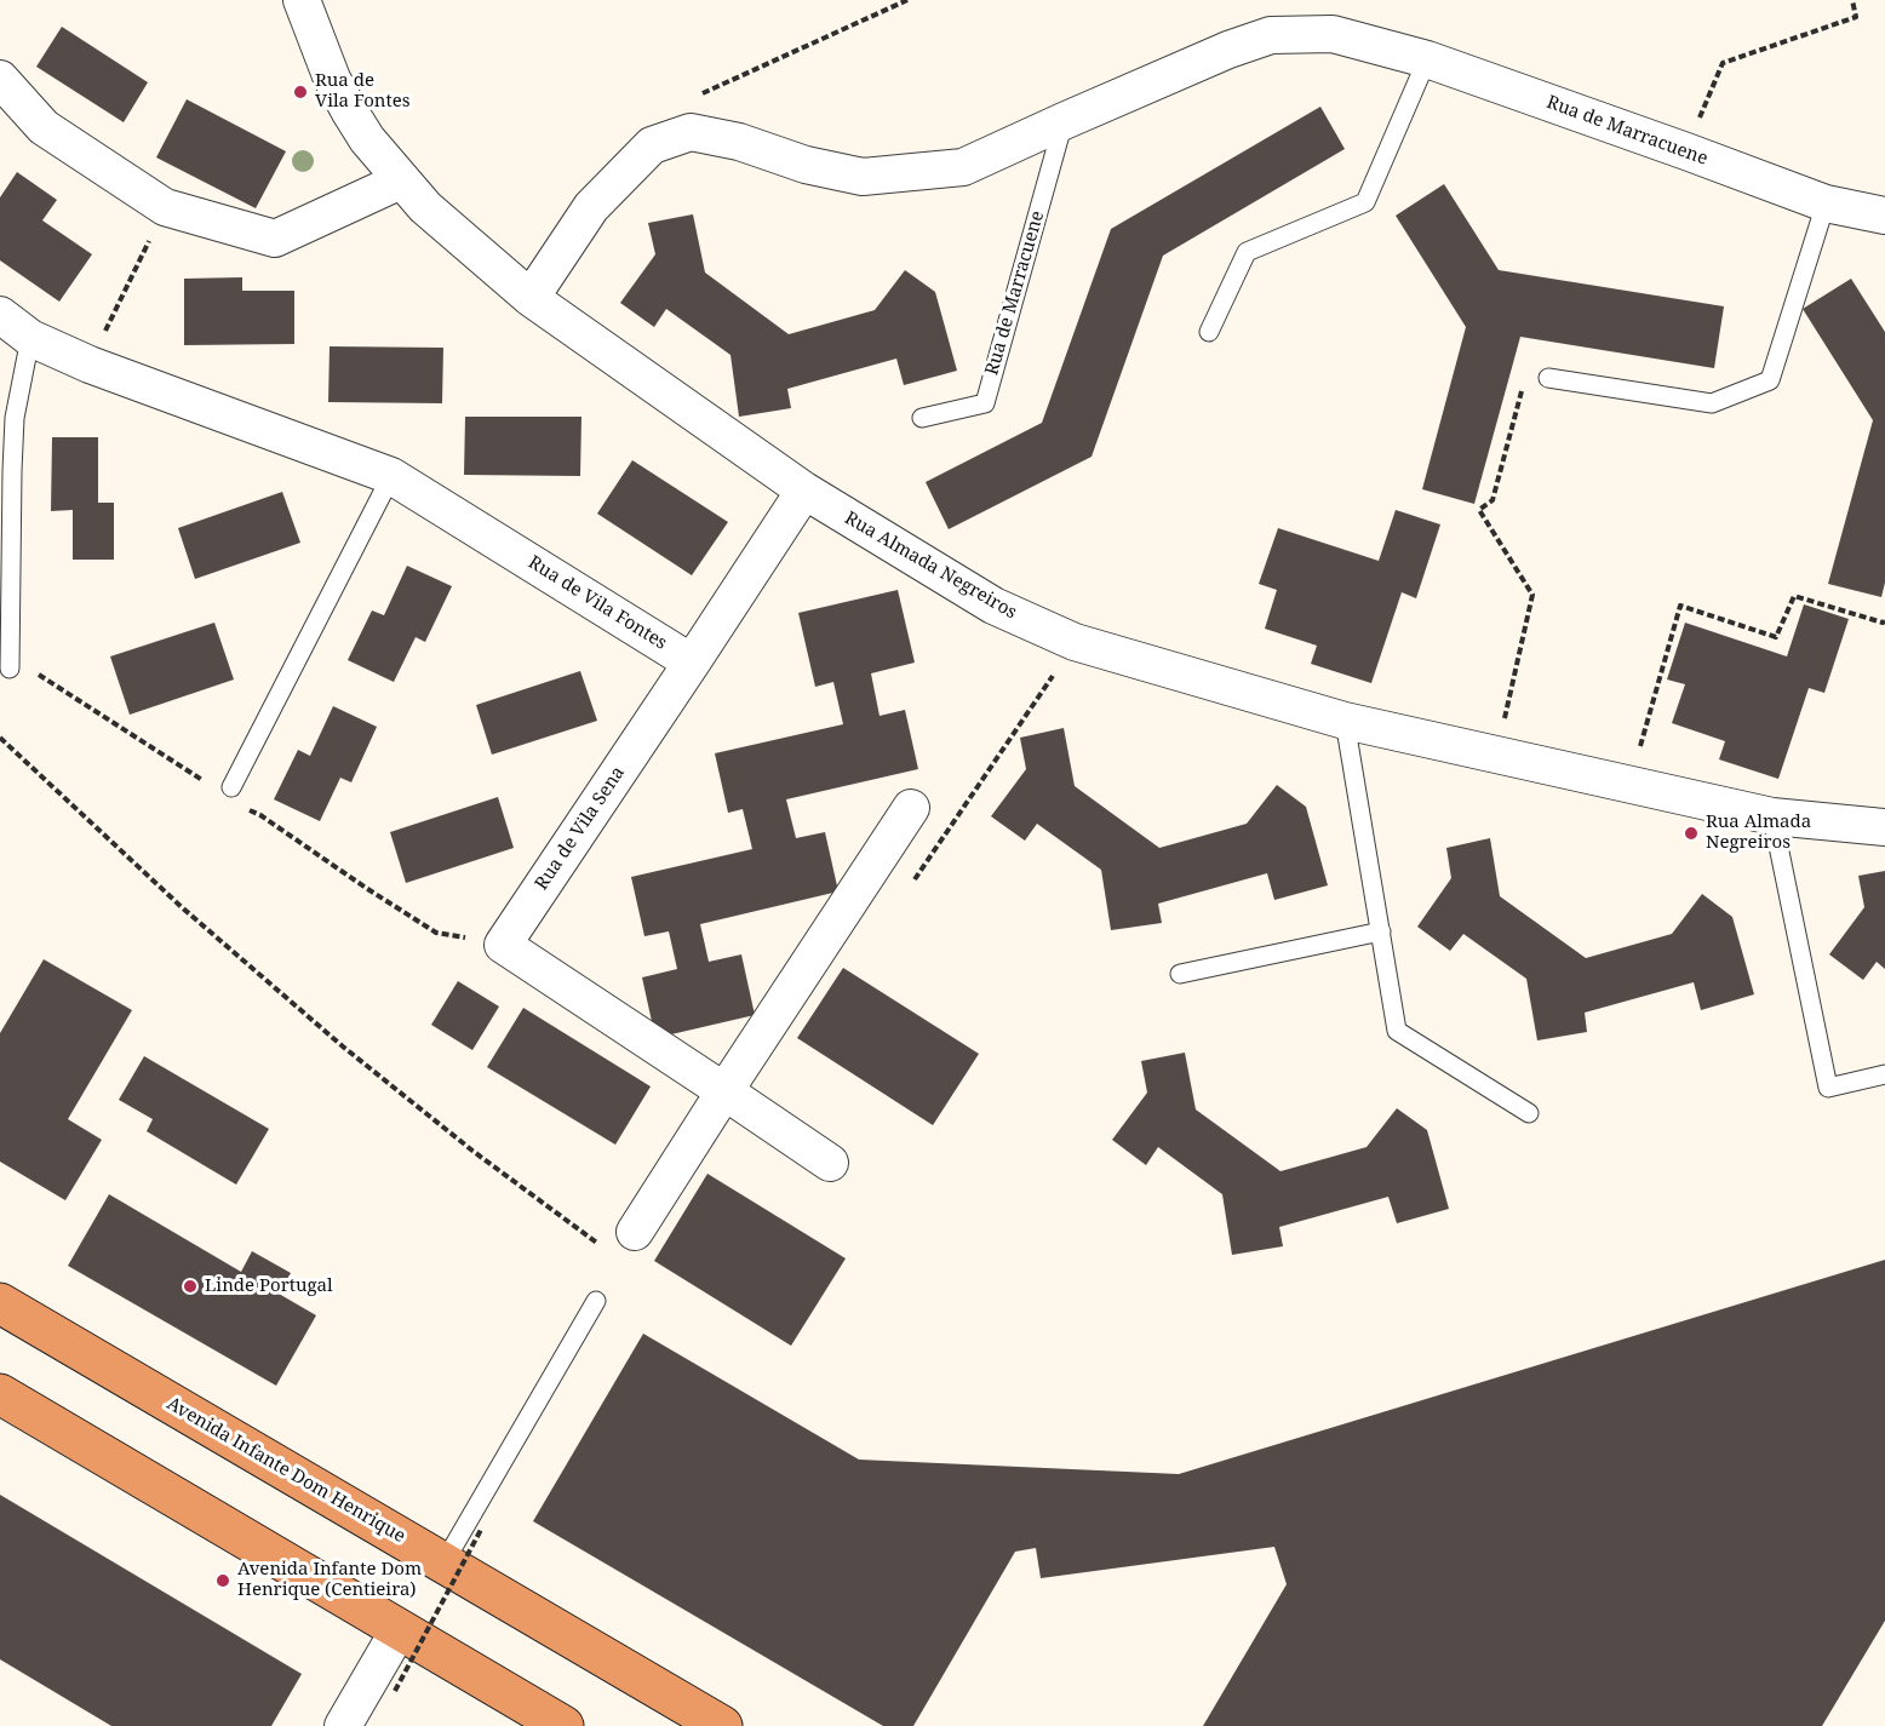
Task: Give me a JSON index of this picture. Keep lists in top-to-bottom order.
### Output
{
  "streets": {
    "highway": ["Avenida Infante Dom Henrique"],
    "street": [
      "Rua de Marracuene",
      "Rua Almada Negreiros",
      "Rua de Vila Fontes",
      "Rua de Vila Sena"
    ]
  },
  "crossings": [
    ["Rua de Marracuene", "Rua Almada Negreiros"],
    ["Rua Almada Negreiros", "Rua de Vila Sena"],
    ["Rua de Vila Fontes", "Rua de Vila Sena"]
  ],
  "places": [
    "Rua de Vila Fontes",
    "Rua Almada Negreiros",
    "Linde Portugal",
    "Avenida Infante Dom Henrique (Centieira)"
  ]
}
